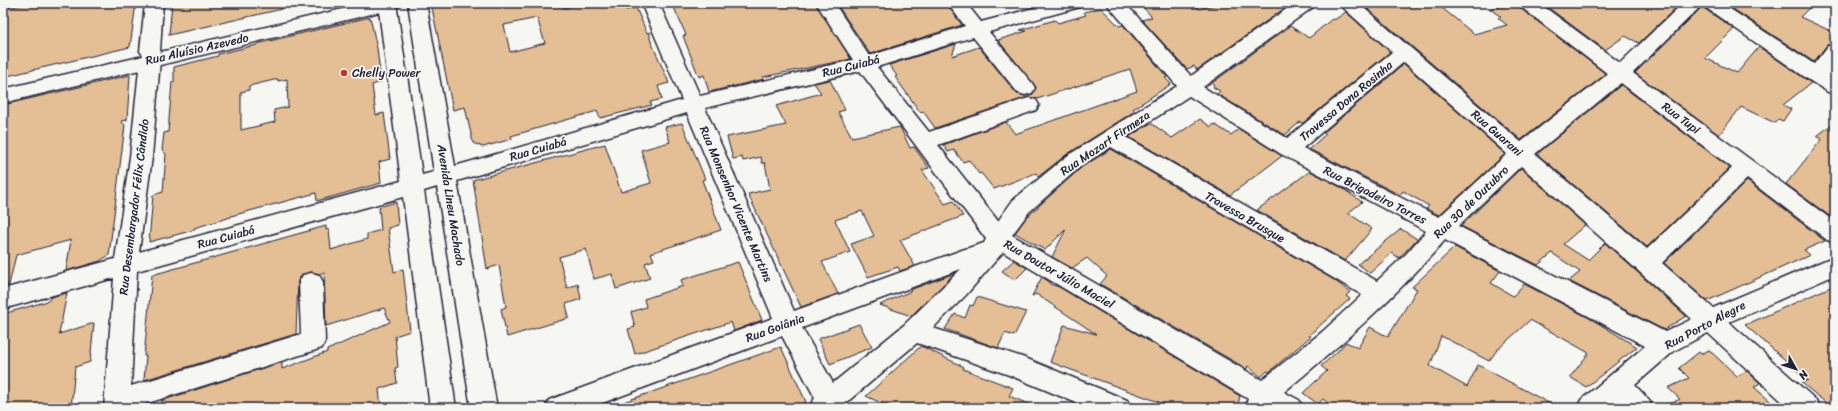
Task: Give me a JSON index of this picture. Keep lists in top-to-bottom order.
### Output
{
  "streets": {
    "street": [
      "Rua Aluísio Azevedo",
      "Rua Cuiabá",
      "Travessa Dona Rosinha",
      "Rua Tupi",
      "Rua Guarani",
      "Rua Mozart Firmeza",
      "Rua Brigadeiro Torres",
      "Rua 30 de Outubro",
      "Rua Monsenhor Vicente Martins",
      "Avenida Lineu Machado",
      "Rua Desembargador Félix Cândido",
      "Travessa Brusque",
      "Rua Doutor Júlio Maciel",
      "Rua Porto Alegre",
      "Rua Goiânia"
    ]
  },
  "crossings": [
    ["Rua Aluísio Azevedo", "Rua Desembargador Félix Cândido"],
    ["Rua Cuiabá", "Rua Monsenhor Vicente Martins"],
    ["Rua Cuiabá", "Avenida Lineu Machado"],
    ["Rua Cuiabá", "Rua Desembargador Félix Cândido"],
    ["Rua Cuiabá", "Rua Doutor Júlio Maciel"],
    ["Travessa Dona Rosinha", "Rua Guarani"],
    ["Travessa Dona Rosinha", "Rua Brigadeiro Torres"],
    ["Rua Tupi", "Rua 30 de Outubro"],
    ["Rua Guarani", "Rua 30 de Outubro"],
    ["Rua Guarani", "Rua Porto Alegre"],
    ["Rua Mozart Firmeza", "Rua Brigadeiro Torres"],
    ["Rua Mozart Firmeza", "Rua Monsenhor Vicente Martins"],
    ["Rua Mozart Firmeza", "Travessa Brusque"],
    ["Rua Mozart Firmeza", "Rua Doutor Júlio Maciel"],
    ["Rua Mozart Firmeza", "Rua Goiânia"],
    ["Rua Brigadeiro Torres", "Rua 30 de Outubro"],
    ["Rua Brigadeiro Torres", "Rua Porto Alegre"],
    ["Rua 30 de Outubro", "Travessa Brusque"],
    ["Rua 30 de Outubro", "Rua Doutor Júlio Maciel"],
    ["Rua Monsenhor Vicente Martins", "Rua Goiânia"],
    ["Rua Doutor Júlio Maciel", "Rua Goiânia"]
  ],
  "places": ["Chelly Power"],
  "north": "bottom right"
}
